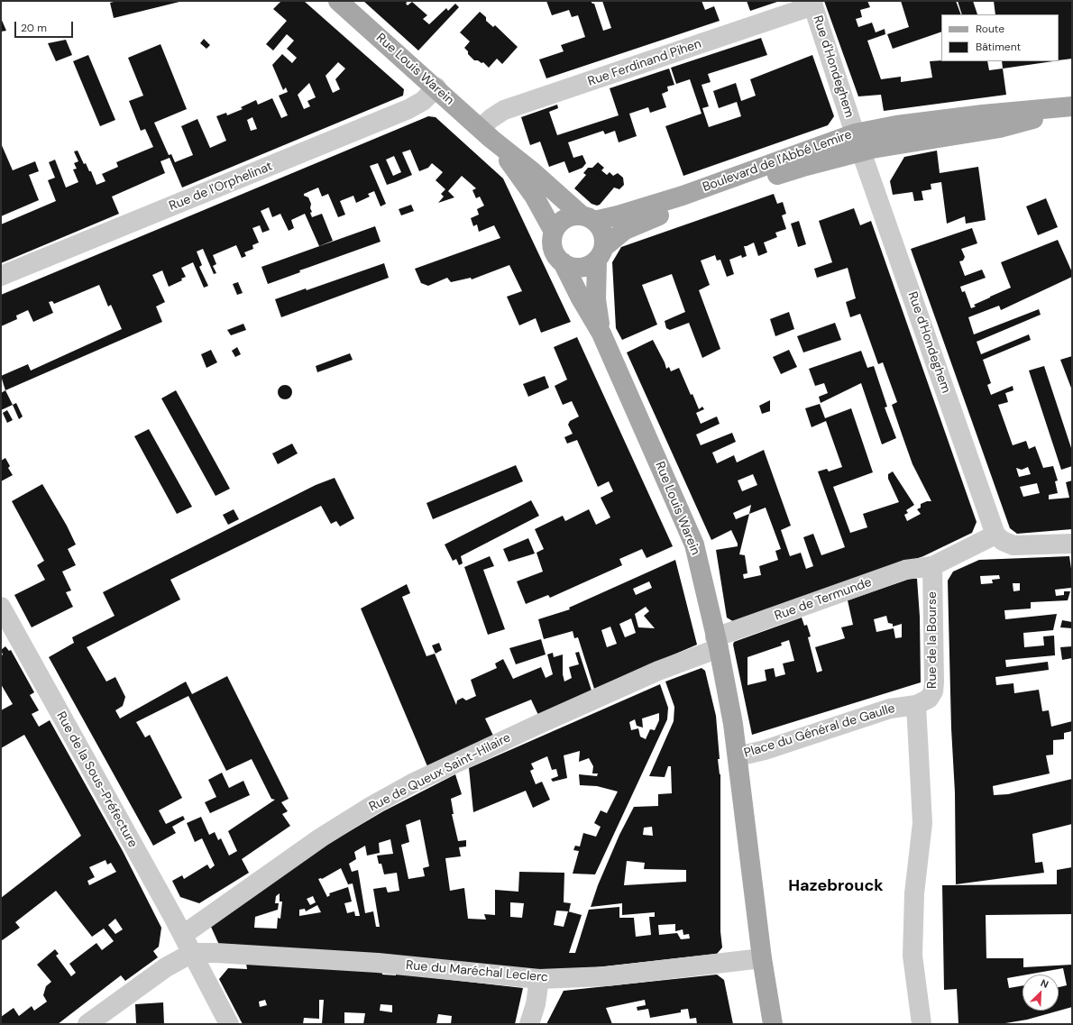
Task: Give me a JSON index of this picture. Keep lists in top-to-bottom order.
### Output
{
  "streets": {
    "main road": ["Rue Louis Warein", "Boulevard de l'Abbé Lemire", "Place du Général de Gaulle"],
    "street": [
      "Rue Ferdinand Pihen",
      "Rue d'Hondeghem",
      "Rue de l'Orphelinat",
      "Rue de Termunde",
      "Rue de la Bourse",
      "Rue de Queux Saint-Hilaire",
      "Rue de la Sous-Préfecture",
      "Rue du Maréchal Leclerc"
    ]
  },
  "crossings": [
    ["Rue Ferdinand Pihen", "Rue d'Hondeghem"],
    ["Rue Ferdinand Pihen", "Rue Louis Warein"],
    ["Rue d'Hondeghem", "Boulevard de l'Abbé Lemire"],
    ["Rue d'Hondeghem", "Rue de Termunde"],
    ["Rue Louis Warein", "Boulevard de l'Abbé Lemire"],
    ["Rue Louis Warein", "Rue de l'Orphelinat"],
    ["Rue Louis Warein", "Rue de Termunde"],
    ["Rue Louis Warein", "Place du Général de Gaulle"],
    ["Rue Louis Warein", "Rue de Queux Saint-Hilaire"],
    ["Rue de Termunde", "Rue de la Bourse"],
    ["Rue de Termunde", "Rue de Queux Saint-Hilaire"],
    ["Rue de la Bourse", "Place du Général de Gaulle"],
    ["Place du Général de Gaulle", "Rue du Maréchal Leclerc"],
    ["Rue de Queux Saint-Hilaire", "Rue de la Sous-Préfecture"],
    ["Rue de la Sous-Préfecture", "Rue du Maréchal Leclerc"]
  ],
  "districts": ["Hazebrouck"],
  "legend": ["Route", "Bâtiment"],
  "scale_bar": "20 m",
  "north": "top right"
}
